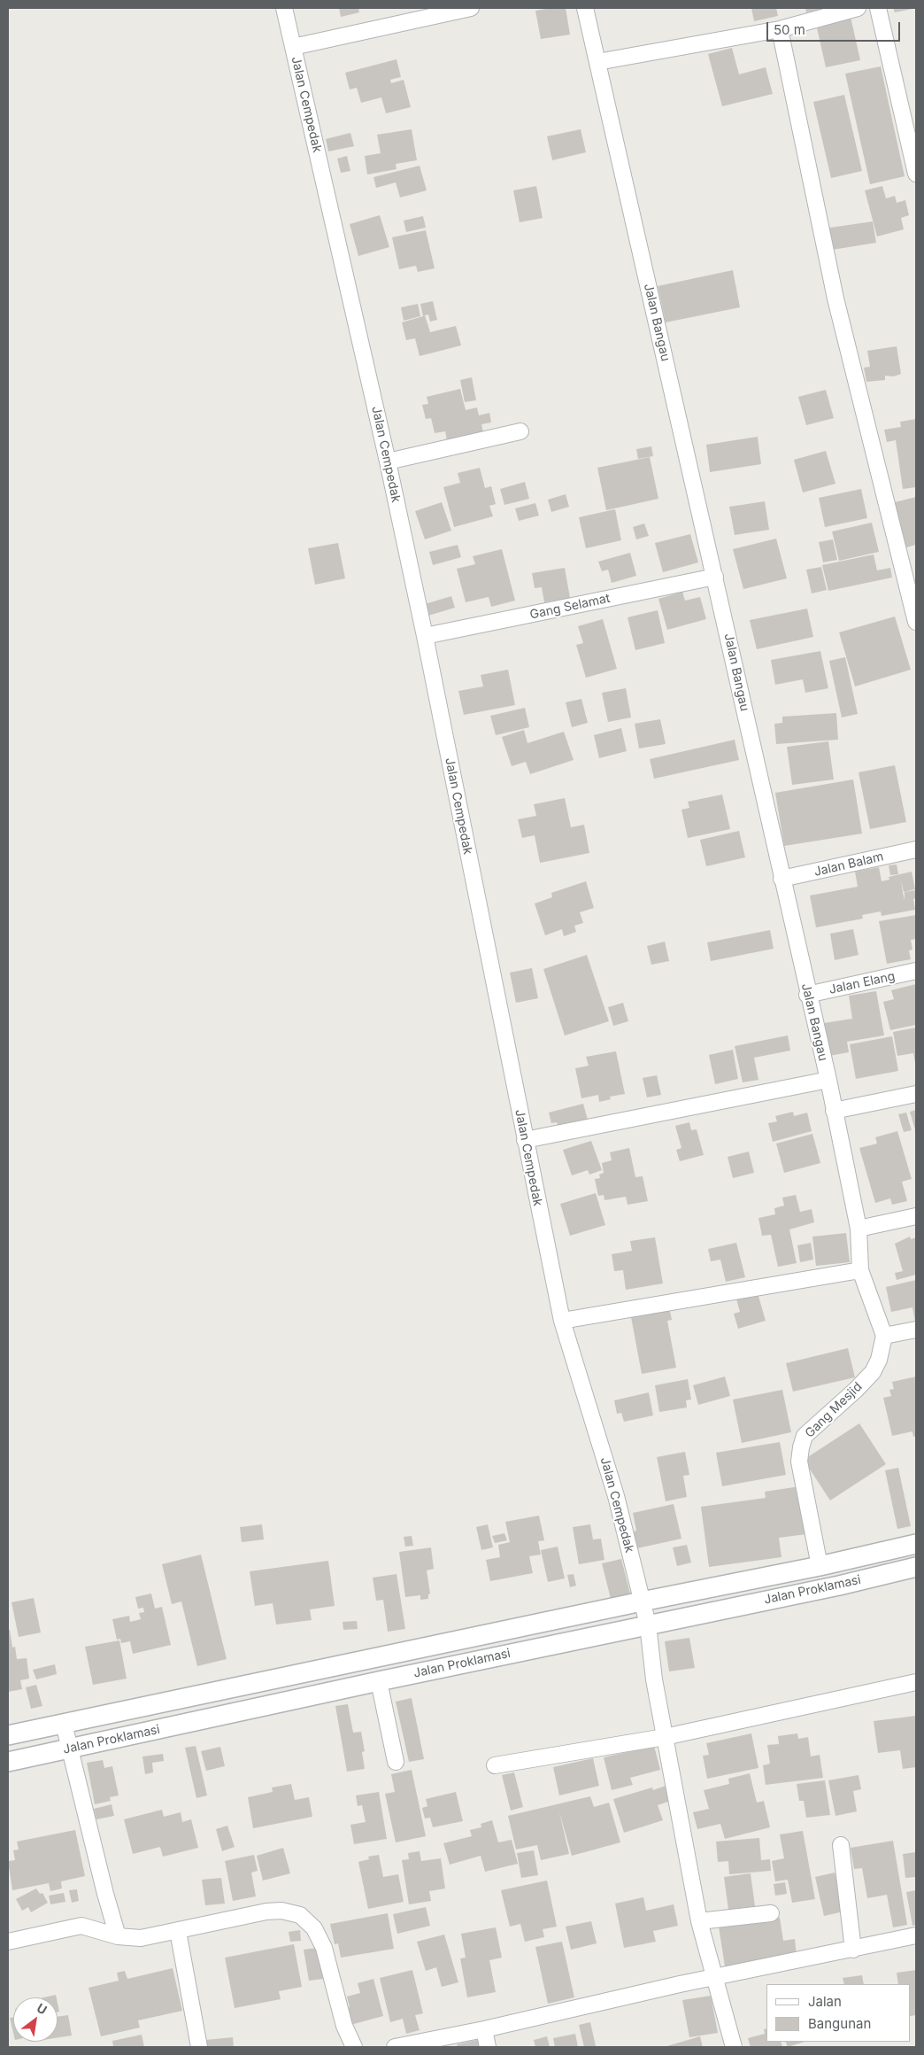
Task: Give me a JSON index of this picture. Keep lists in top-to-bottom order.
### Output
{
  "streets": {
    "street": [
      "Jalan Cempedak",
      "Jalan Bangau",
      "Gang Selamat",
      "Jalan Balam",
      "Jalan Elang",
      "Gang Mesjid",
      "Jalan Proklamasi"
    ]
  },
  "crossings": [
    ["Jalan Cempedak", "Gang Selamat"],
    ["Jalan Cempedak", "Jalan Proklamasi"],
    ["Jalan Bangau", "Gang Selamat"],
    ["Jalan Bangau", "Jalan Balam"],
    ["Jalan Bangau", "Jalan Elang"],
    ["Jalan Bangau", "Gang Mesjid"],
    ["Gang Mesjid", "Jalan Proklamasi"]
  ],
  "legend": ["Jalan", "Bangunan"],
  "scale_bar": "50 m",
  "north": "top right"
}
